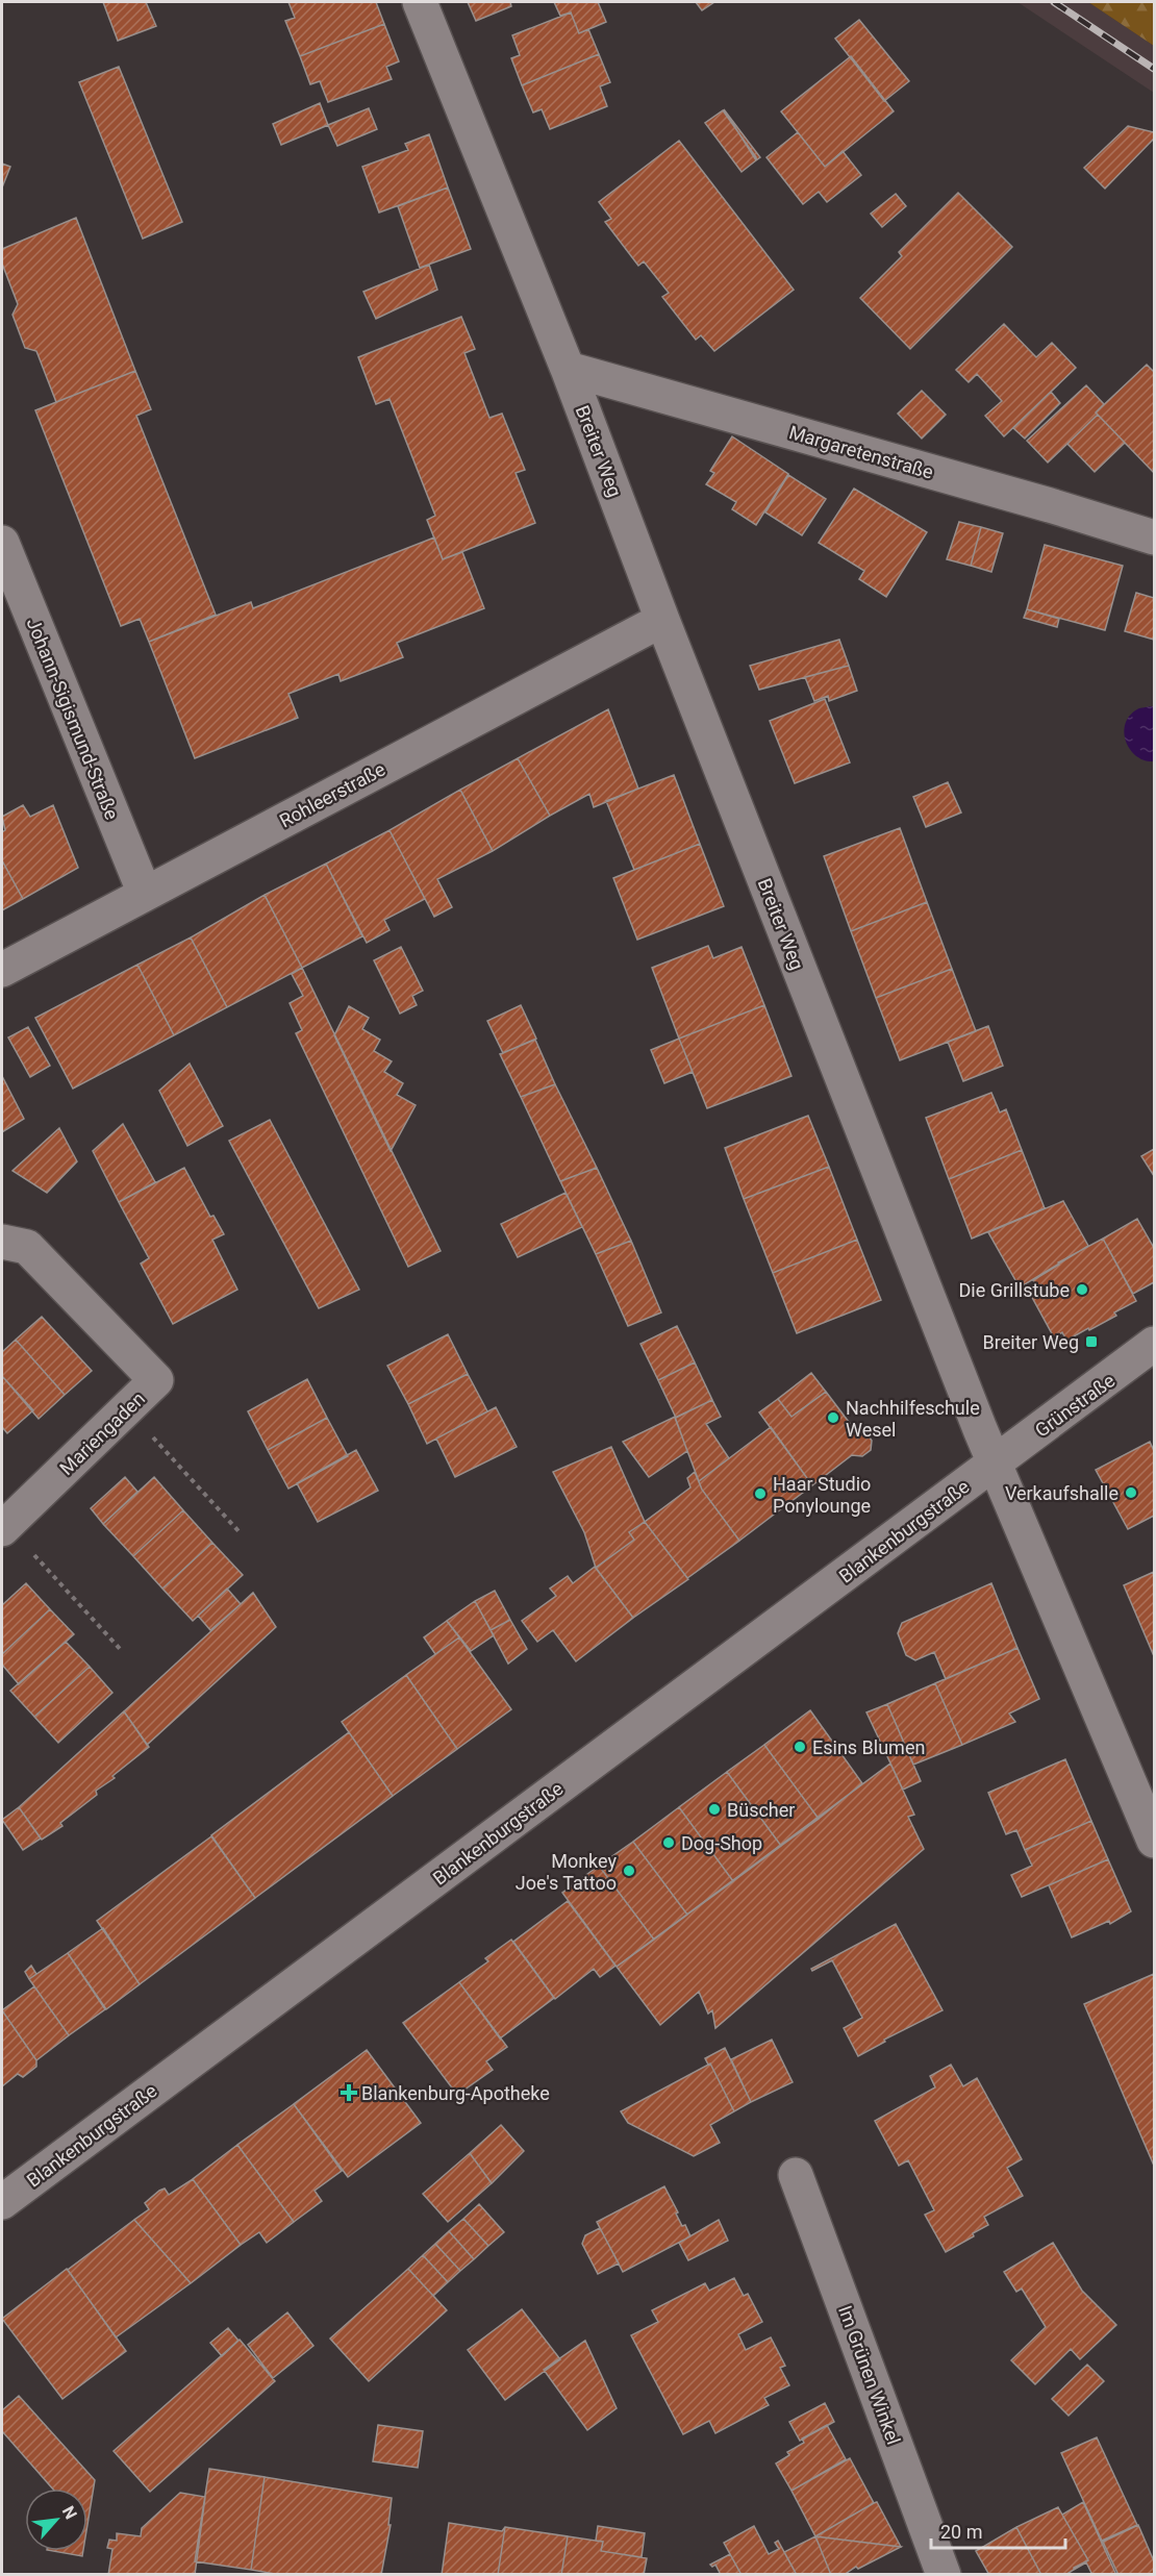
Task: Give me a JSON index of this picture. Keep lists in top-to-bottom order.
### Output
{
  "streets": {
    "street": [
      "Breiter Weg",
      "Margaretenstraße",
      "Johann-Sigismund-Straße",
      "Rohleerstraße",
      "Grünstraße",
      "Mariengaden",
      "Blankenburgstraße",
      "Im Grünen Winkel"
    ]
  },
  "crossings": [
    ["Breiter Weg", "Margaretenstraße"],
    ["Breiter Weg", "Rohleerstraße"],
    ["Breiter Weg", "Grünstraße"],
    ["Breiter Weg", "Blankenburgstraße"],
    ["Johann-Sigismund-Straße", "Rohleerstraße"],
    ["Grünstraße", "Blankenburgstraße"]
  ],
  "places": {
    "other": [
      "Die Grillstube",
      "Nachhilfeschule Wesel",
      "Verkaufshalle",
      "Haar Studio Ponylounge",
      "Esins Blumen",
      "Büscher",
      "Dog-Shop",
      "Monkey Joe's Tattoo"
    ],
    "transit": ["Breiter Weg"],
    "health": ["Blankenburg-Apotheke"]
  },
  "scale_bar": "20 m",
  "north": "top right"
}
